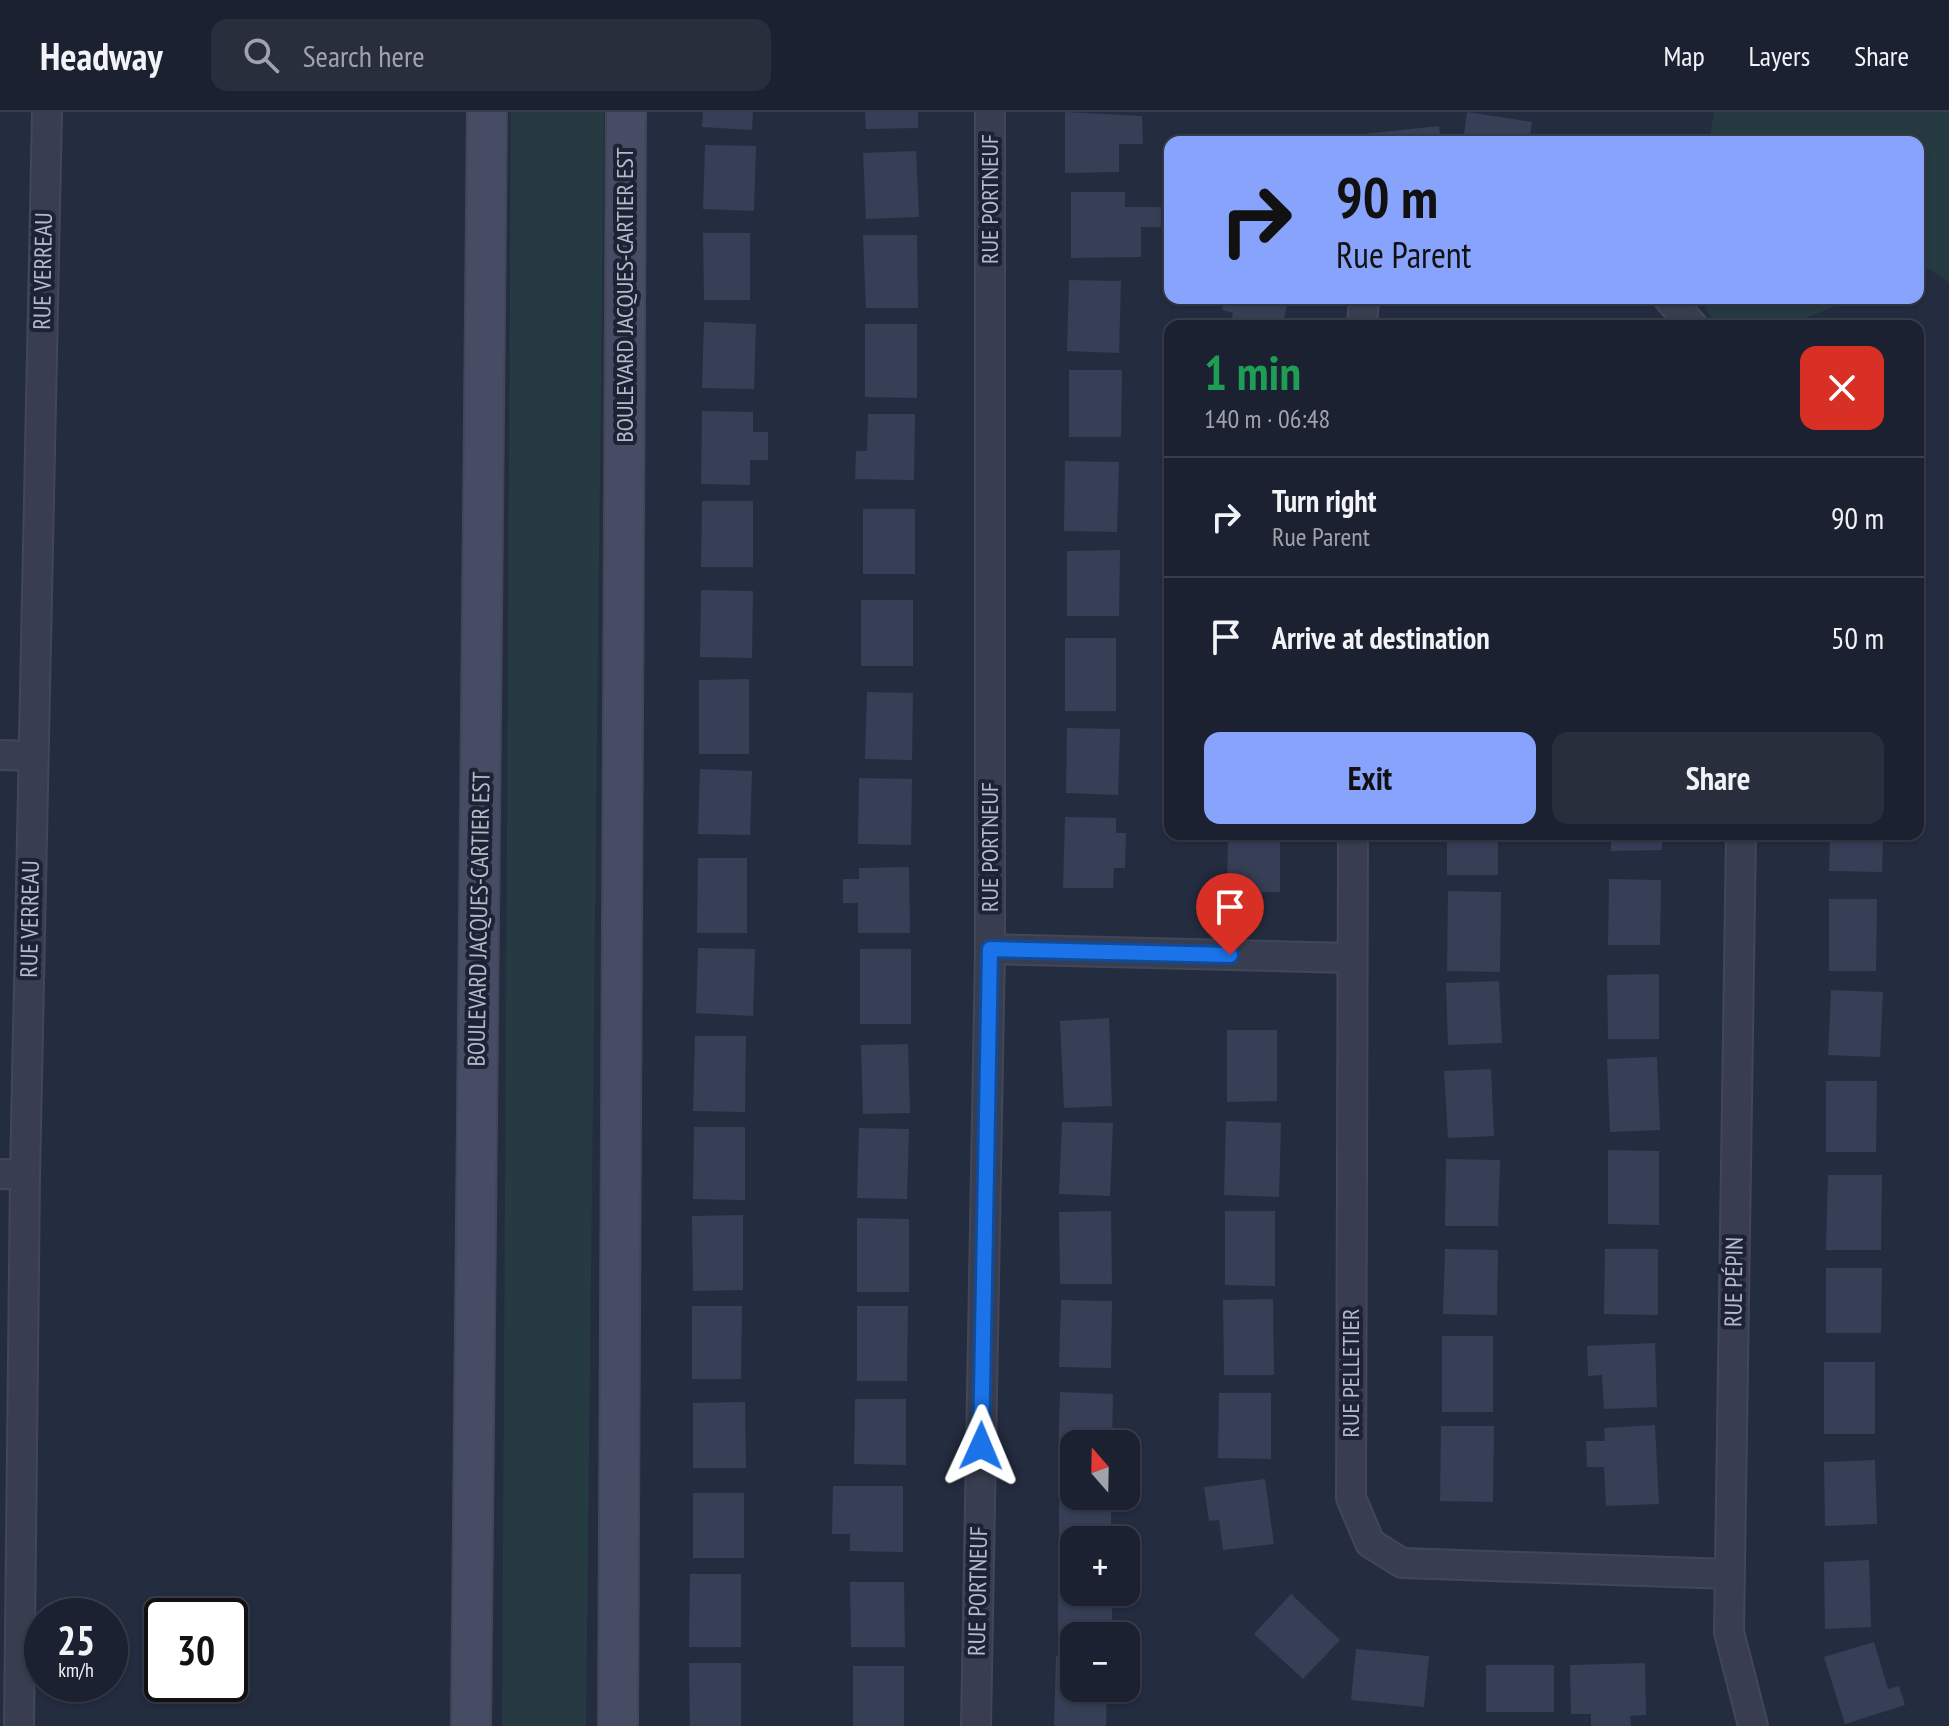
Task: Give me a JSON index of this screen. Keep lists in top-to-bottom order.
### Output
{
  "streets": {
    "main road": ["BOULEVARD JACQUES-CARTIER EST"],
    "street": [
      "RUE PORTNEUF",
      "RUE VERREAU",
      "RUE PÉPIN",
      "RUE PELLETIER"
    ]
  },
  "crossings": [
    ["RUE PÉPIN", "RUE PELLETIER"]
  ],
  "north": "top",
  "page": {
    "header": "Headway",
    "search": "Search here",
    "nav": ["Map", "Layers", "Share"],
    "turn": ["90 m", "Rue Parent"],
    "heading": ["1 min", "140 m · 06:48"],
    "list": [
      {
        "name": "Turn right",
        "note": "Rue Parent",
        "value": "90 m"
      },
      {
        "name": "Arrive at destination",
        "value": "50 m"
      }
    ],
    "buttons": ["Exit", "Share"],
    "map_buttons": ["+", "−"],
    "speed": "25 km/h",
    "limit": "30"
  }
}
